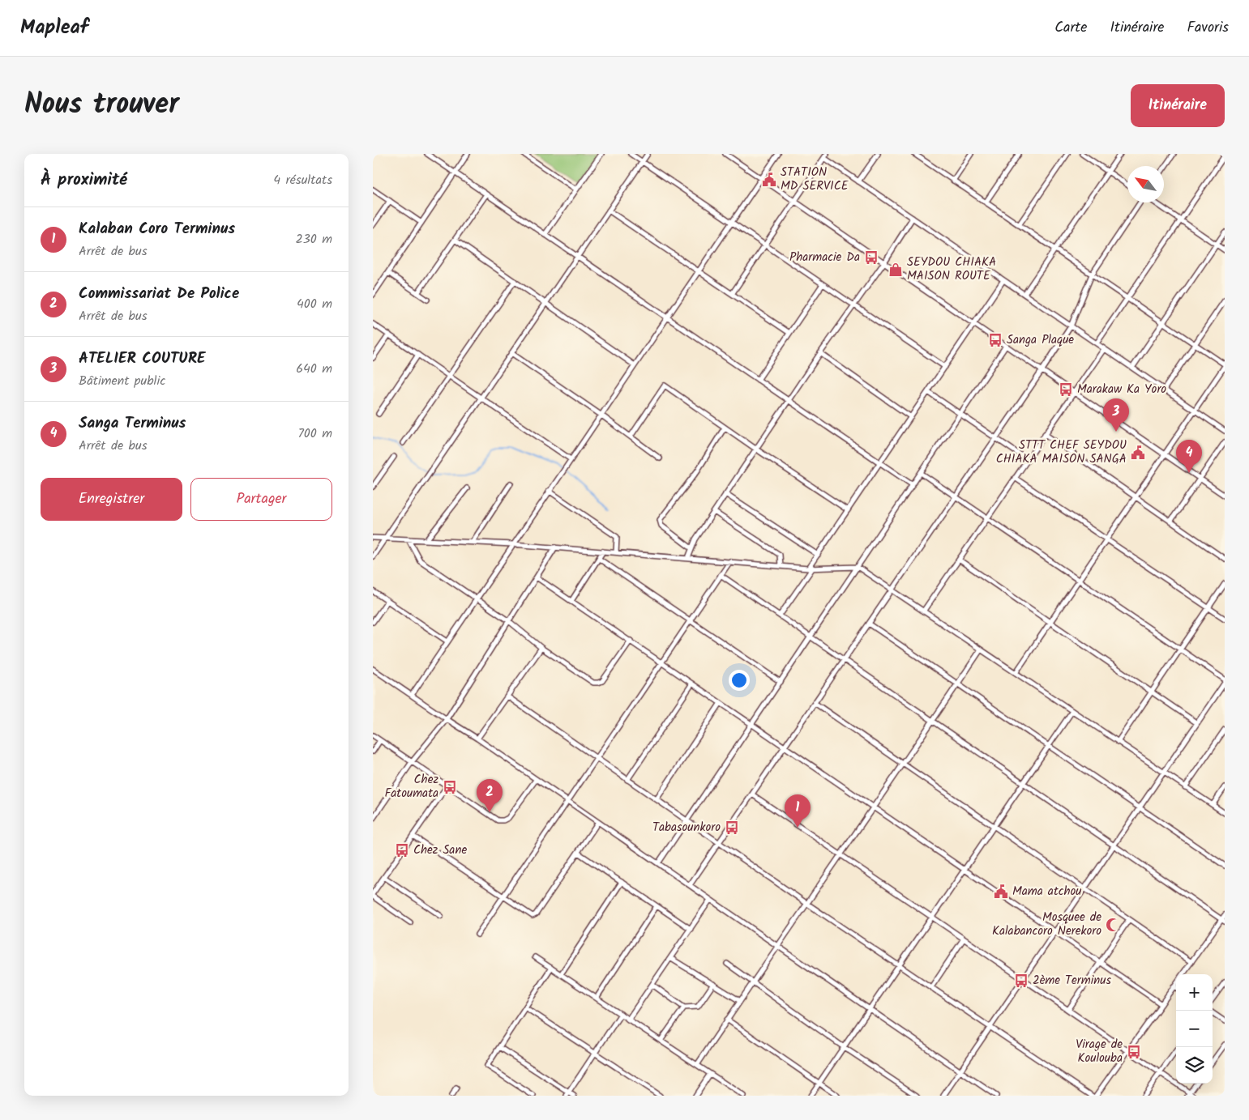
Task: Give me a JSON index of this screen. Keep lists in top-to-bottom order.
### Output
{
  "places": {
    "public building": ["STATION MD SERVICE", "STTT CHEF SEYDOU CHIAKA MAISON SANGA", "Mama atchou"],
    "bus stop": [
      "Pharmacie Da",
      "Sanga Plaque",
      "Marakaw Ka Yoro",
      "Chez Fatoumata",
      "Tabasounkoro",
      "Chez Sane",
      "2ème Terminus",
      "Virage de Koulouba"
    ],
    "shop": ["SEYDOU CHIAKA MAISON ROUTE"],
    "mosque": ["Mosquee de Kalabancoro Nerekoro"]
  },
  "north": "top left",
  "page": {
    "header": "Mapleaf",
    "nav": ["Carte", "Itinéraire", "Favoris"],
    "title": "Nous trouver",
    "buttons": [
      "Itinéraire",
      ["Enregistrer", "Partager"]
    ],
    "heading": ["À proximité", "4 résultats"],
    "list": [
      {
        "mark": "1",
        "name": "Kalaban Coro Terminus",
        "note": "Arrêt de bus",
        "value": "230 m"
      },
      {
        "mark": "2",
        "name": "Commissariat De Police",
        "note": "Arrêt de bus",
        "value": "400 m"
      },
      {
        "mark": "3",
        "name": "ATELIER COUTURE",
        "note": "Bâtiment public",
        "value": "640 m"
      },
      {
        "mark": "4",
        "name": "Sanga Terminus",
        "note": "Arrêt de bus",
        "value": "700 m"
      }
    ],
    "pins": [
      "3",
      "4",
      "2",
      "1"
    ],
    "map_buttons": ["+", "−"]
  }
}
